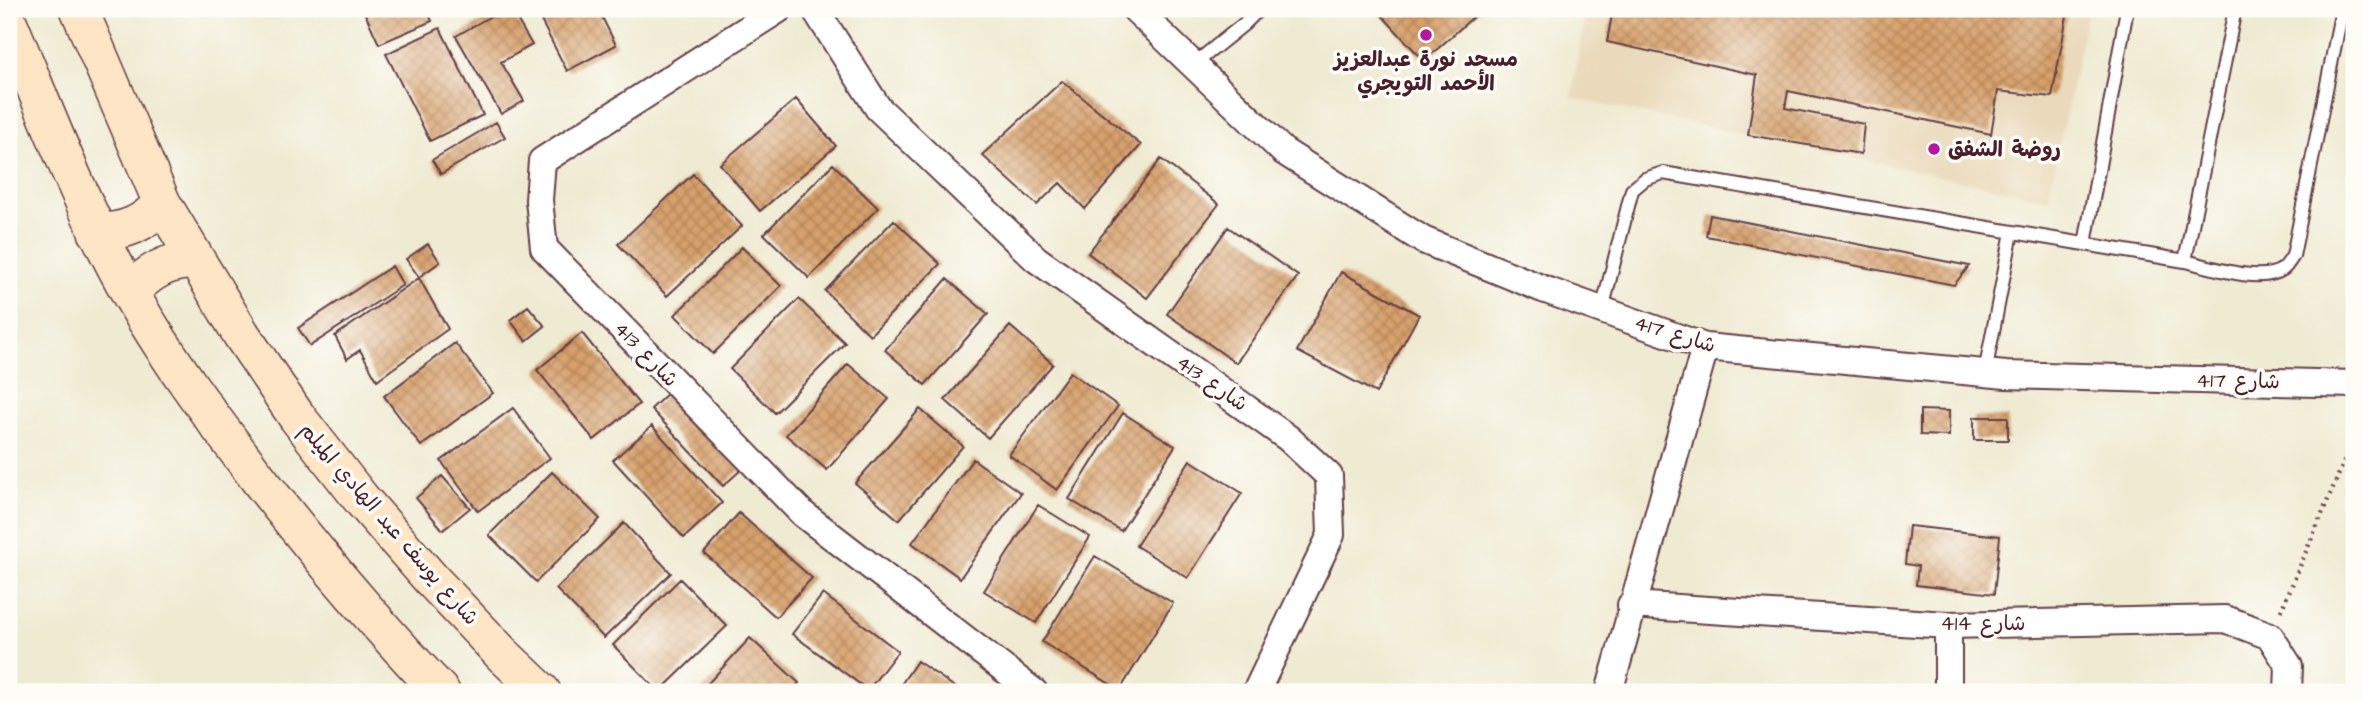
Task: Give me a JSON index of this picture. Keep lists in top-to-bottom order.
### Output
{
  "streets": {
    "street": [
      "شارع 417",
      "شارع 413",
      "شارع يوسف عبد الهادي الميلم",
      "شارع 414"
    ]
  },
  "places": ["مسجد نورة عبدالعزيز الأحمد التويجري", "روضة الشفق"]
}
